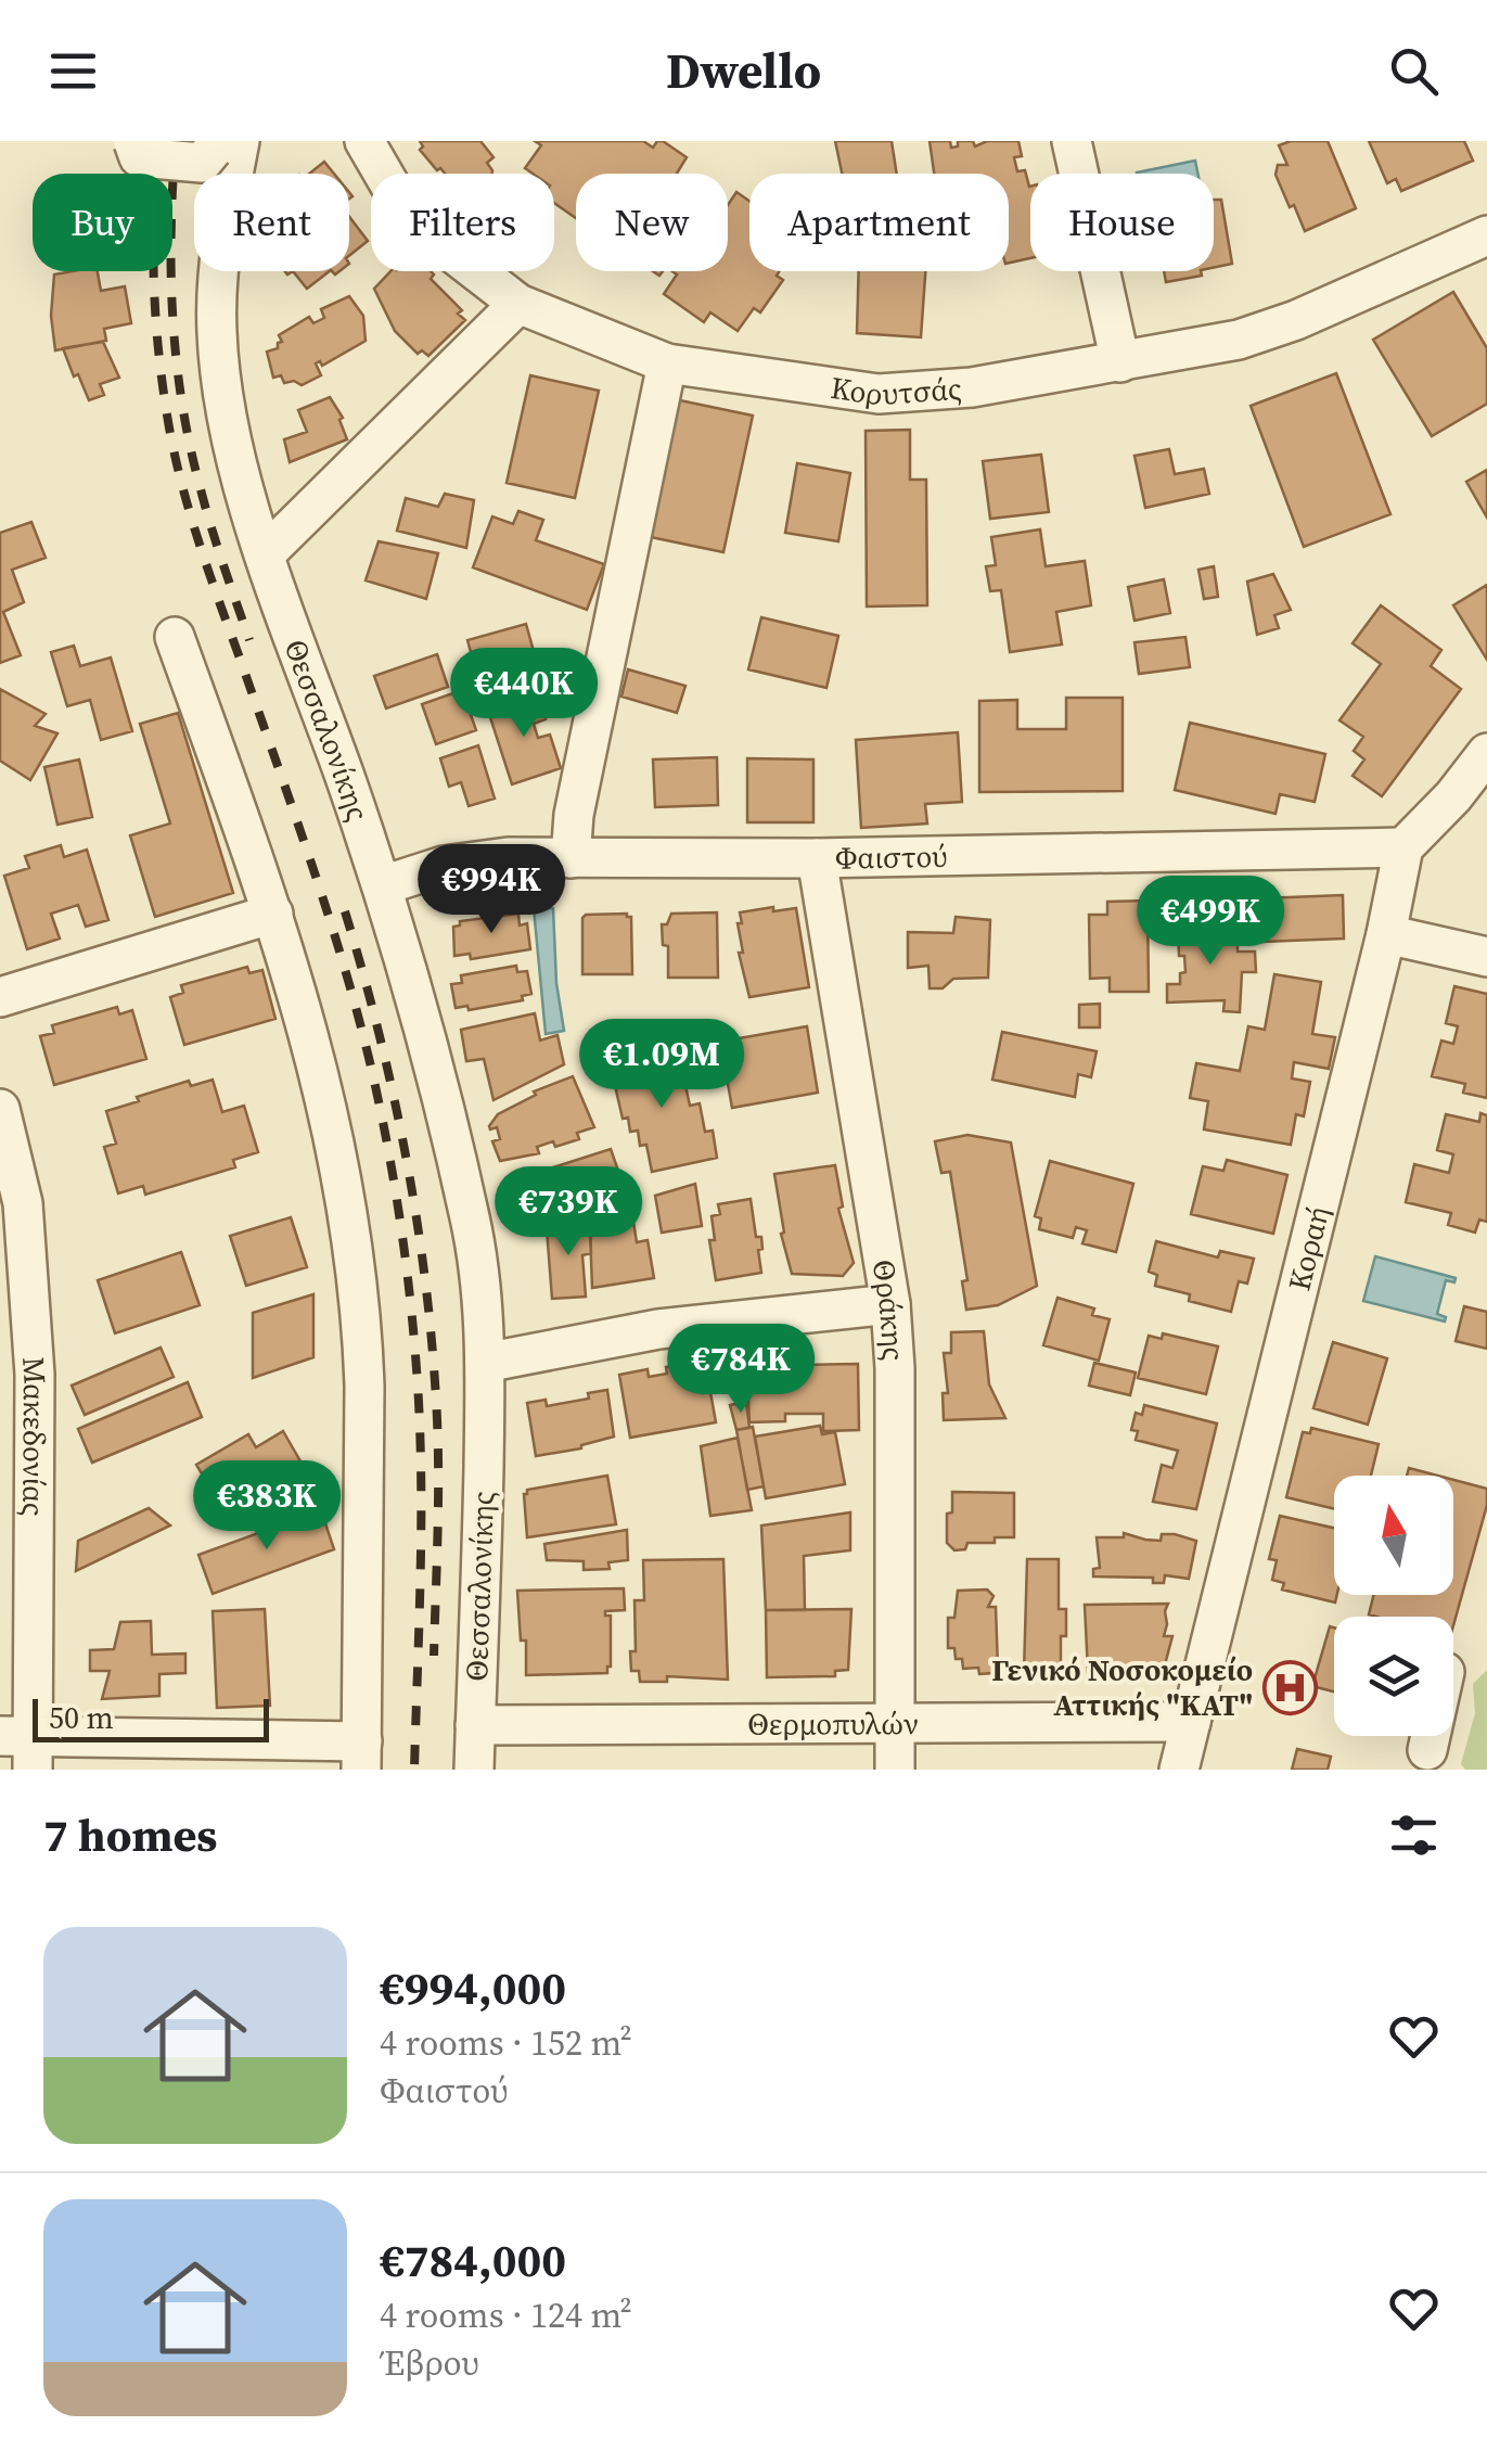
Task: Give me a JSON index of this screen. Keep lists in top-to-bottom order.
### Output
{
  "streets": {
    "street": [
      "Κορυτσάς",
      "Θεσσαλονίκης",
      "Φαιστού",
      "Κοραή",
      "Θράκης",
      "Μακεδονίας",
      "Θερμοπυλών"
    ]
  },
  "crossings": [
    ["Θεσσαλονίκης", "Φαιστού"],
    ["Θεσσαλονίκης", "Θερμοπυλών"],
    ["Φαιστού", "Κοραή"],
    ["Φαιστού", "Θράκης"],
    ["Κοραή", "Θερμοπυλών"],
    ["Θράκης", "Θερμοπυλών"]
  ],
  "places": {
    "hospital": ["Γενικό Νοσοκομείο Αττικής \"ΚΑΤ\""]
  },
  "scale_bar": "50 m",
  "north": "top",
  "page": {
    "header": "Dwello",
    "chip": [
      "Buy",
      "Rent",
      "Filters",
      "New",
      "Apartment",
      "House"
    ],
    "price": [
      "€440K",
      "€994K",
      "€499K",
      "€1.09M",
      "€739K",
      "€784K",
      "€383K"
    ],
    "scale": "50 m",
    "heading": "7 homes",
    "list": [
      {
        "name": "€994,000",
        "note": "4 rooms · 152 m² · Φαιστού"
      },
      {
        "name": "€784,000",
        "note": "4 rooms · 124 m² · Έβρου"
      }
    ]
  }
}
